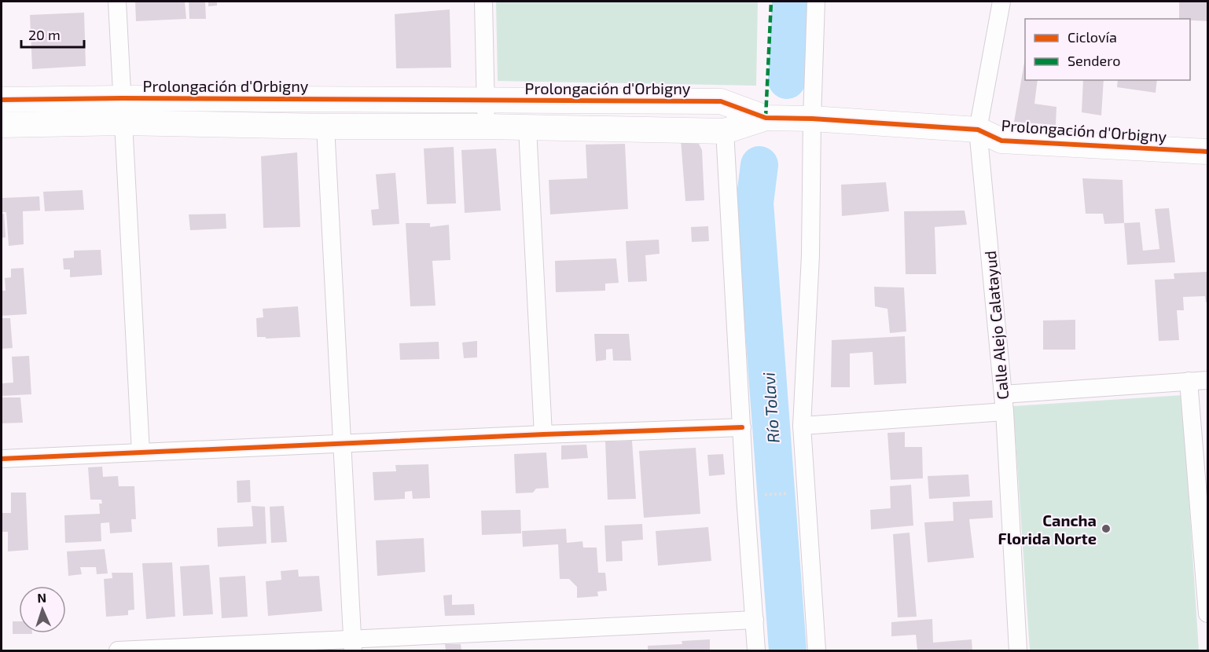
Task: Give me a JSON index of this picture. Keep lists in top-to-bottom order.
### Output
{
  "streets": {
    "street": ["Prolongación d'Orbigny", "Calle Alejo Calatayud"]
  },
  "crossings": [
    ["Prolongación d'Orbigny", "Calle Alejo Calatayud"]
  ],
  "water": ["Río Tolavi"],
  "places": ["Cancha Florida Norte"],
  "legend": ["Ciclovía", "Sendero"],
  "scale_bar": "20 m",
  "north": "top"
}
